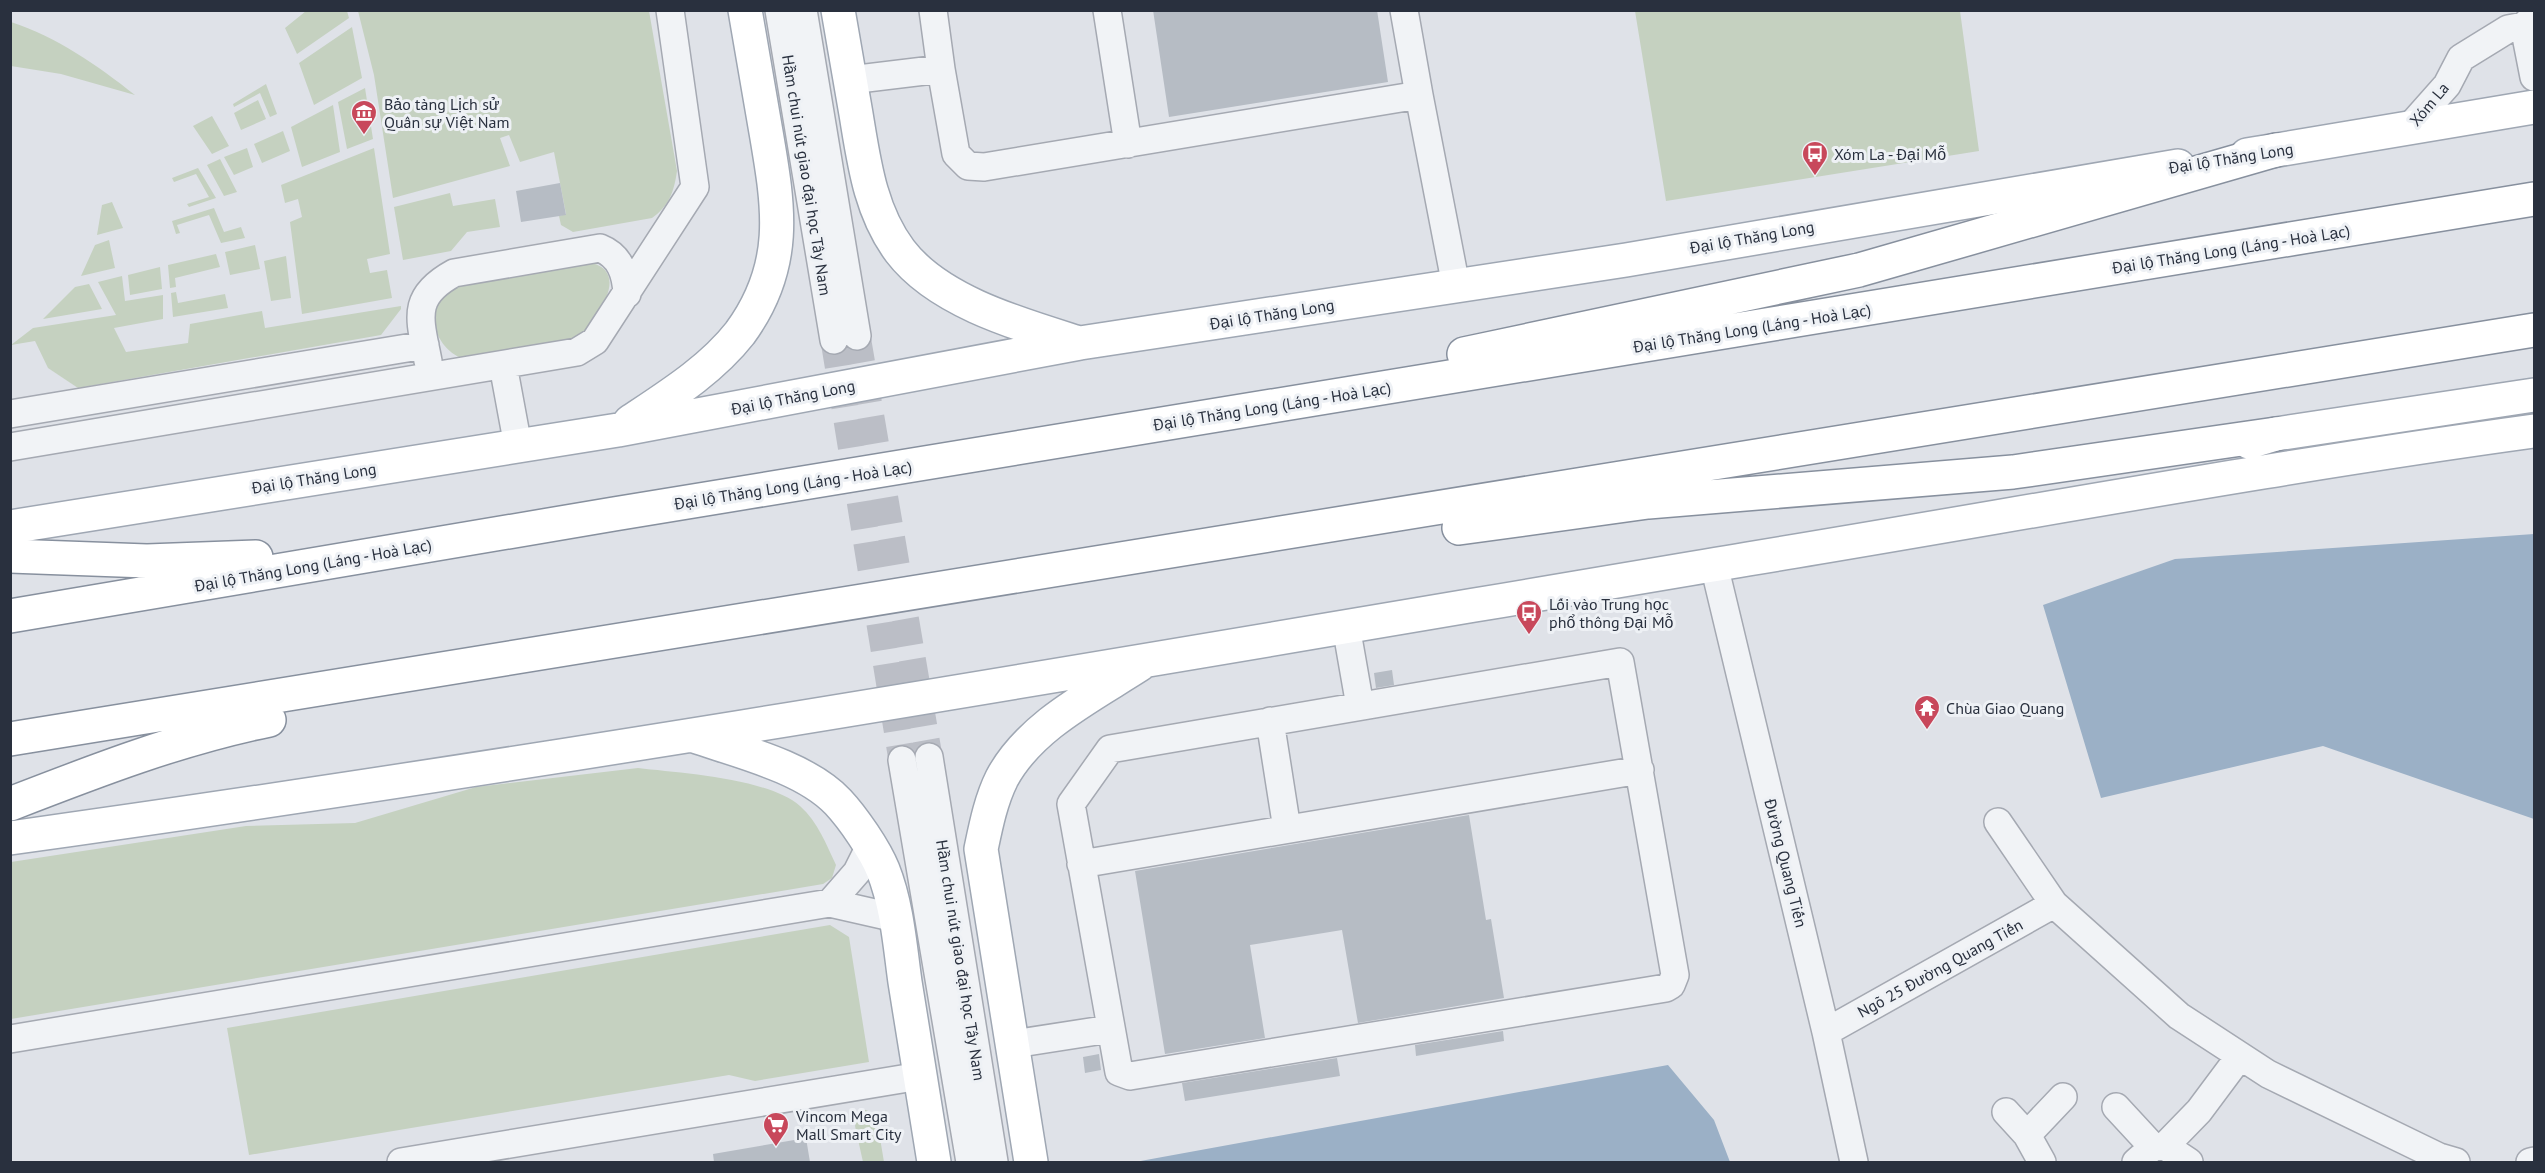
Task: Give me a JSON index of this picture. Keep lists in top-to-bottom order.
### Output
{
  "streets": {
    "main road": ["Đại lộ Thăng Long", "Đại lộ Thăng Long (Láng - Hoà Lạc)"],
    "street": [
      "Xóm La",
      "Hầm chui nút giao đại học Tây Nam",
      "Đường Quang Tiến",
      "Ngõ 25 Đường Quang Tiến"
    ]
  },
  "crossings": [
    ["Xóm La", "Đại lộ Thăng Long"],
    ["Đường Quang Tiến", "Ngõ 25 Đường Quang Tiến"]
  ],
  "places": {
    "museum": ["Bảo tàng Lịch sử Quân sự Việt Nam"],
    "bus stop": ["Xóm La - Đại Mỗ", "Lối vào Trung học phổ thông Đại Mỗ"],
    "temple": ["Chùa Giao Quang"],
    "supermarket": ["Vincom Mega Mall Smart City"]
  }
}
